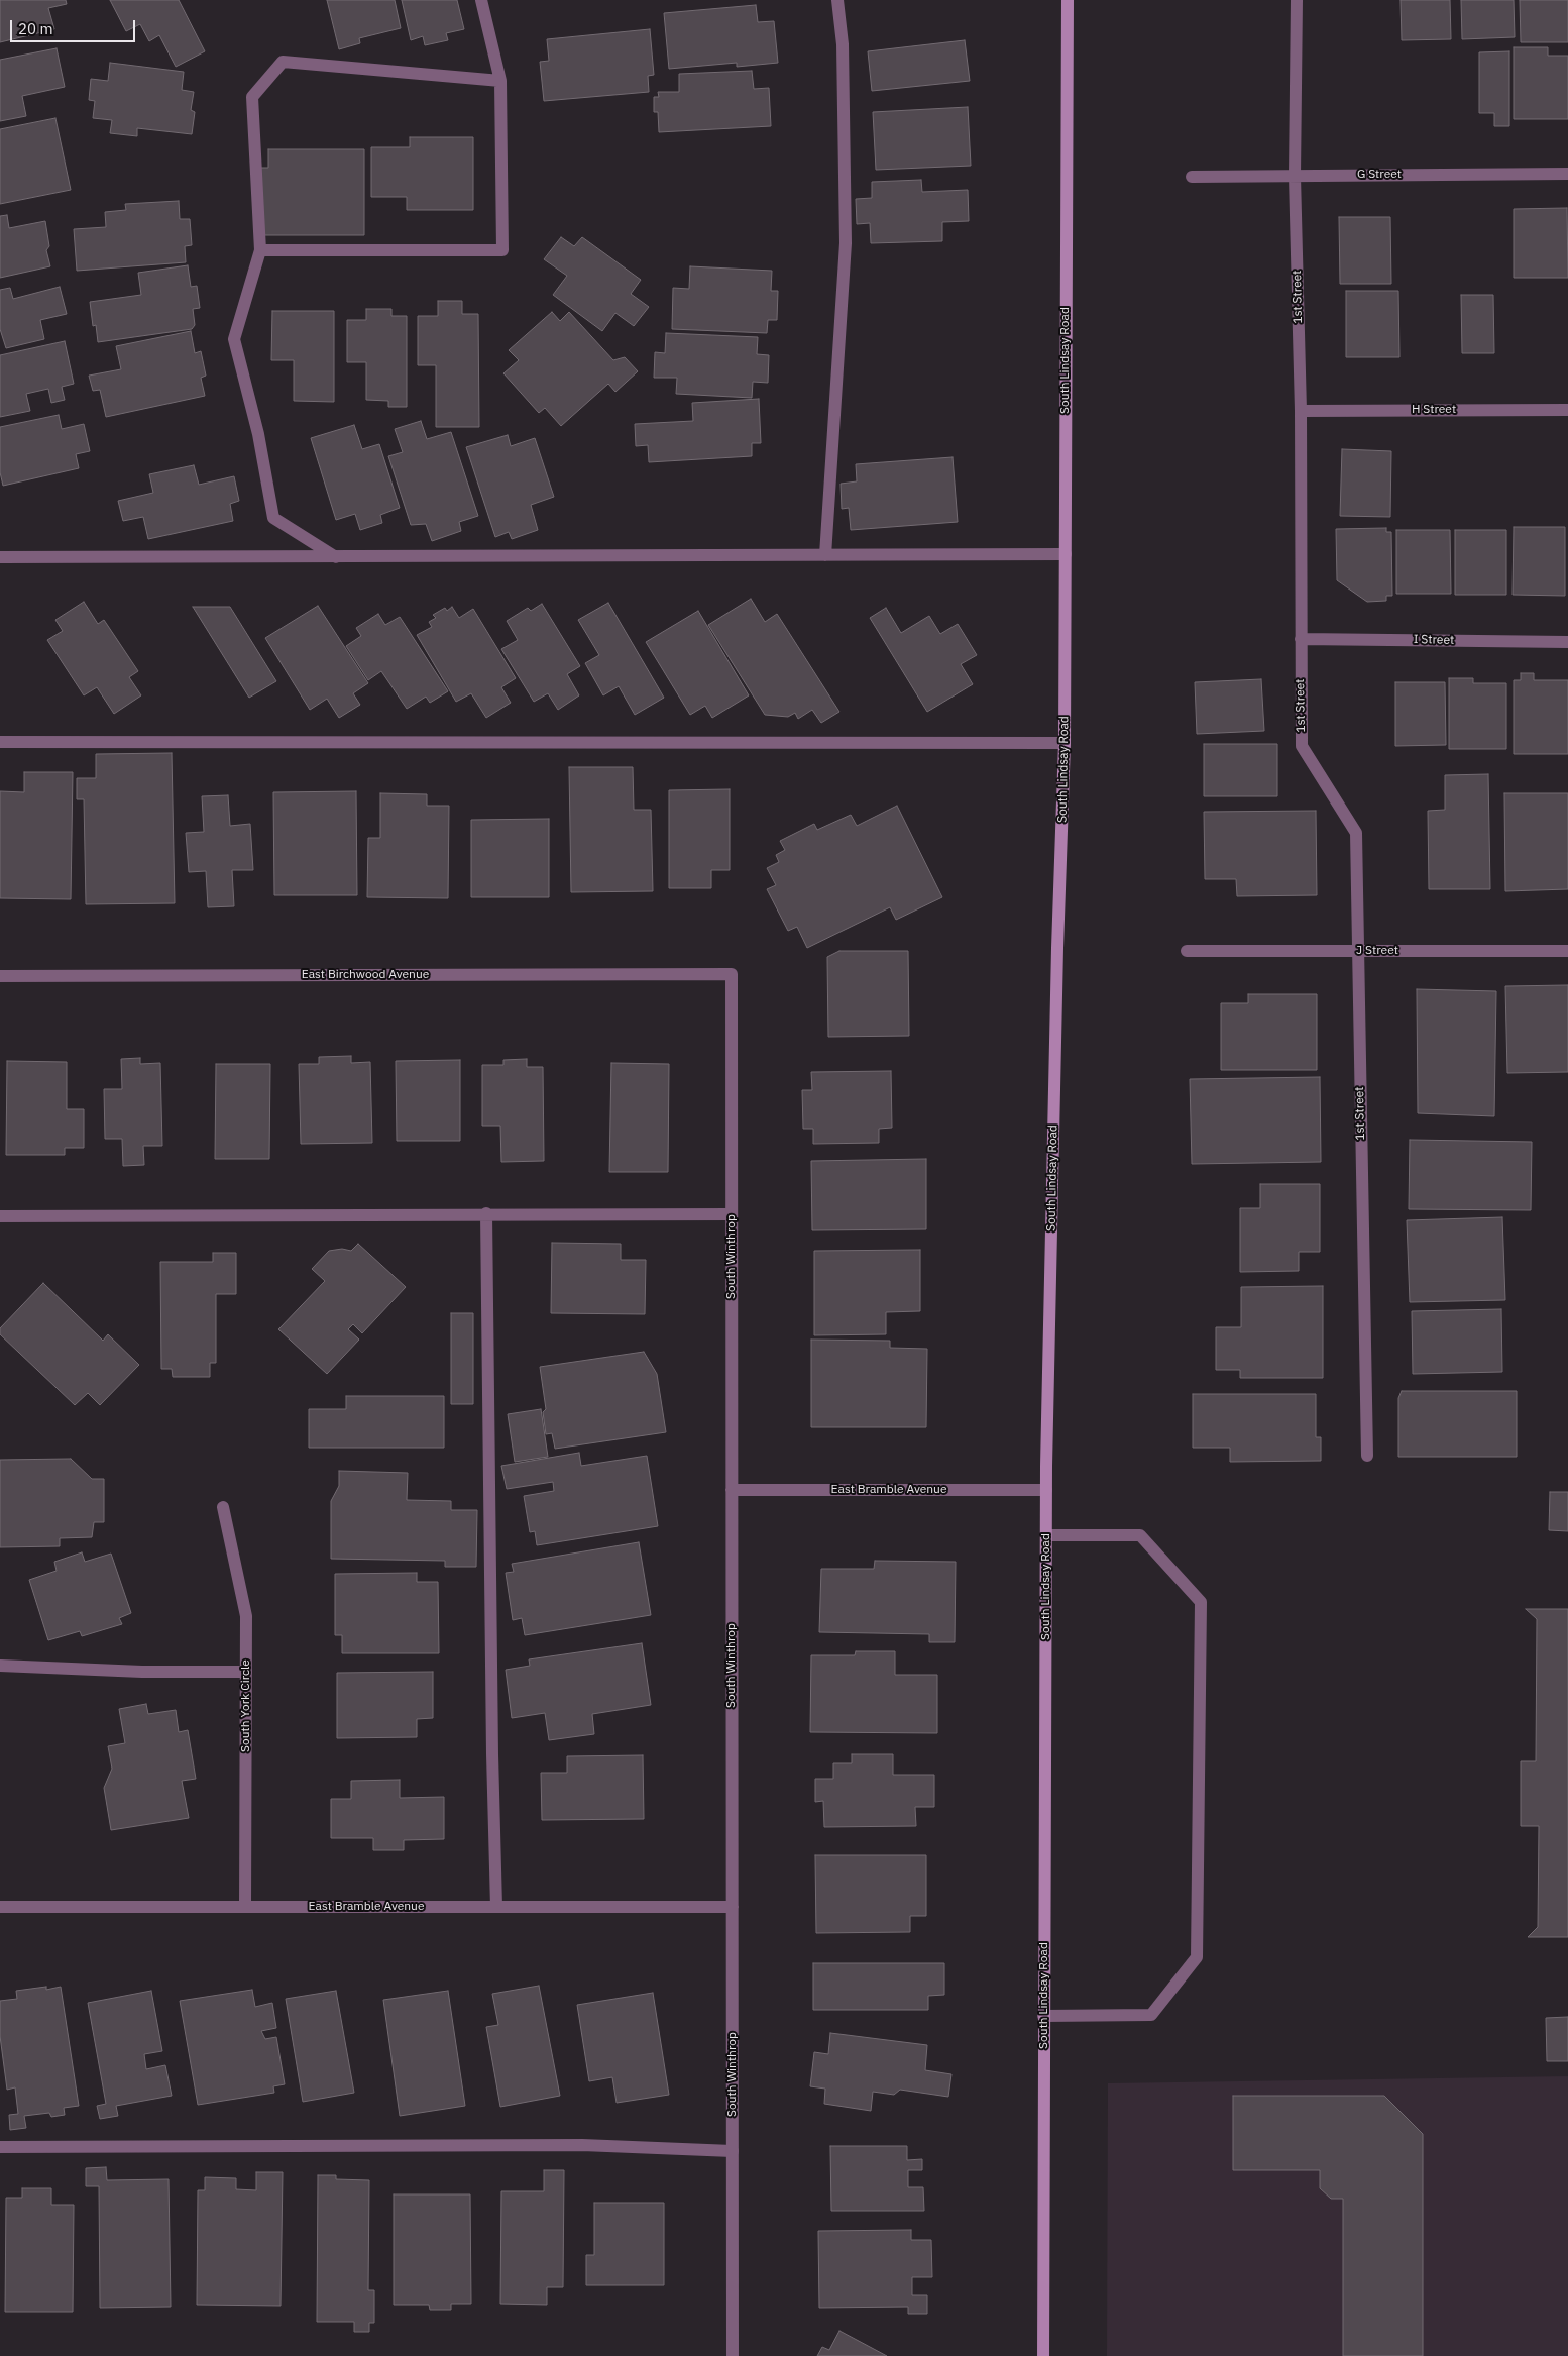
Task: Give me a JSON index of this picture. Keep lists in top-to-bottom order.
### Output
{
  "streets": {
    "main road": ["South Lindsay Road"],
    "street": [
      "G Street",
      "1st Street",
      "H Street",
      "I Street",
      "J Street",
      "East Birchwood Avenue",
      "South Winthrop",
      "East Bramble Avenue",
      "South York Circle"
    ]
  },
  "crossings": [
    ["G Street", "1st Street"],
    ["1st Street", "H Street"],
    ["1st Street", "I Street"],
    ["1st Street", "J Street"],
    ["South Lindsay Road", "East Bramble Avenue"],
    ["East Birchwood Avenue", "South Winthrop"],
    ["South Winthrop", "East Bramble Avenue"],
    ["East Bramble Avenue", "South York Circle"]
  ],
  "scale_bar": "20 m"
}
